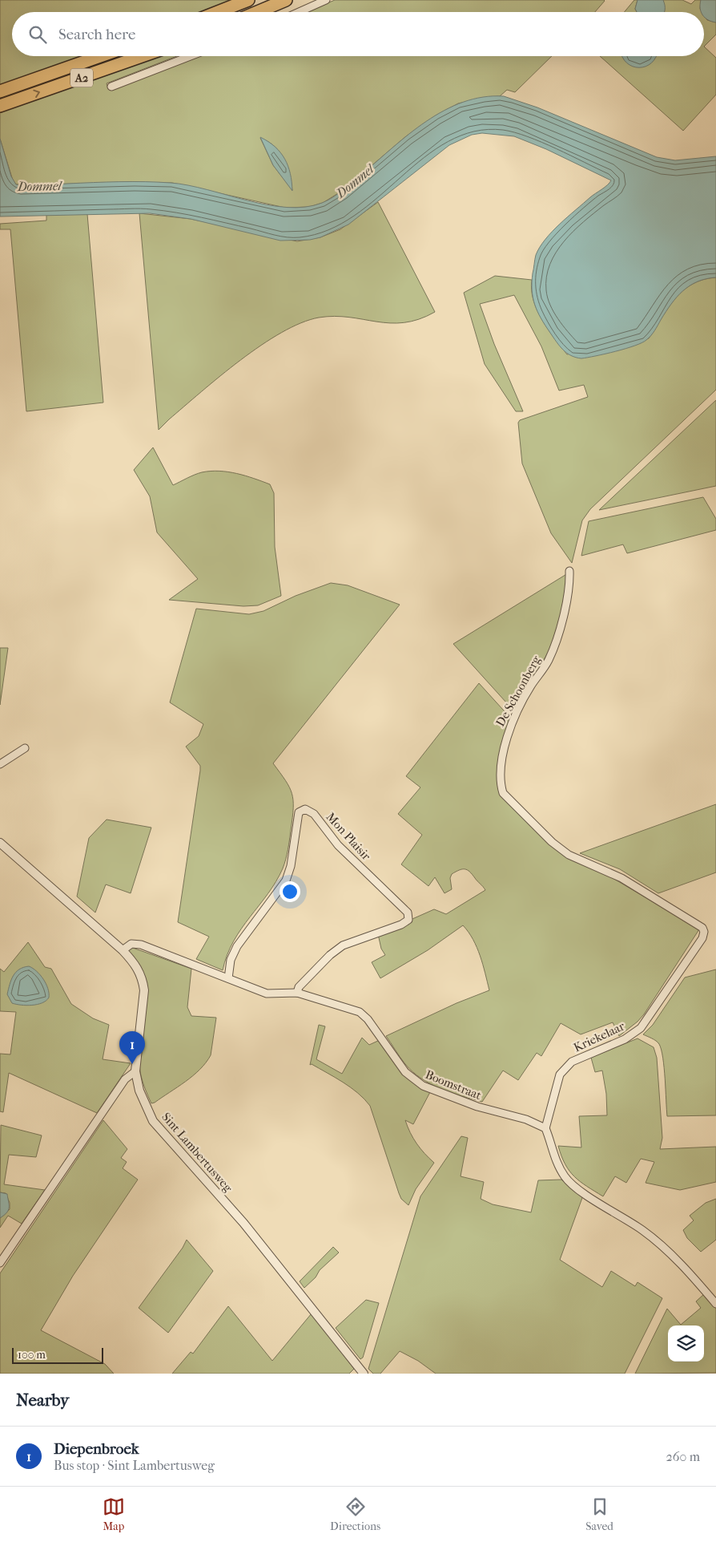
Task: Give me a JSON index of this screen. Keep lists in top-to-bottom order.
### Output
{
  "streets": {
    "highway": ["A2"],
    "street": [
      "De Schoonberg",
      "Mon Plaisir",
      "Kriekelaar",
      "Boomstraat",
      "Sint Lambertusweg"
    ]
  },
  "crossings": [
    ["De Schoonberg", "Kriekelaar"],
    ["Mon Plaisir", "Boomstraat"],
    ["Kriekelaar", "Boomstraat"],
    ["Boomstraat", "Sint Lambertusweg"]
  ],
  "water": ["Dommel"],
  "scale_bar": "100 m",
  "page": {
    "search": "Search here",
    "pins": "1",
    "scale": "100 m",
    "heading": "Nearby",
    "list": [
      {
        "mark": "1",
        "name": "Diepenbroek",
        "note": "Bus stop · Sint Lambertusweg",
        "value": "260 m"
      }
    ],
    "nav": ["Map", "Directions", "Saved"]
  }
}
